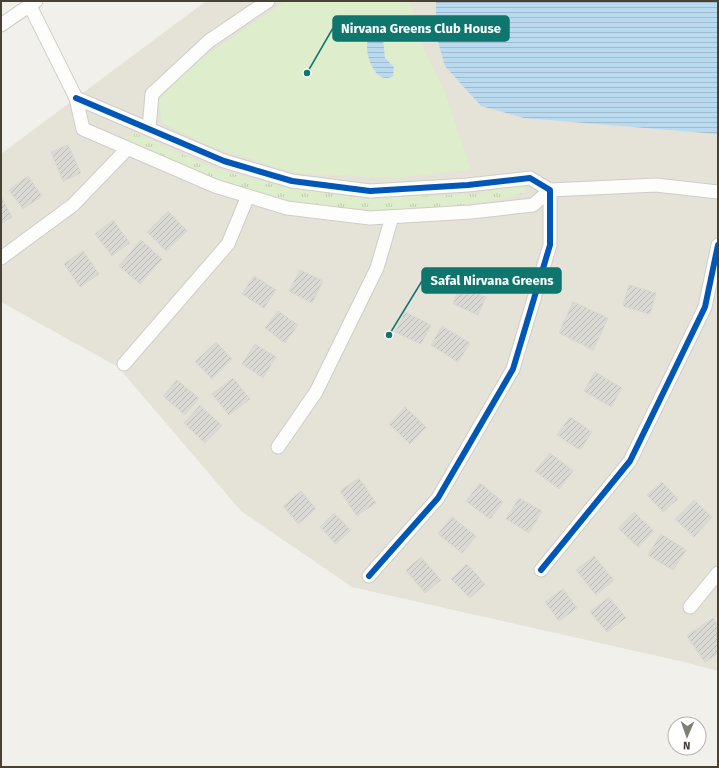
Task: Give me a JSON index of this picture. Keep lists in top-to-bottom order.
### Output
{
  "places": ["Nirvana Greens Club House", "Safal Nirvana Greens"],
  "north": "bottom"
}
